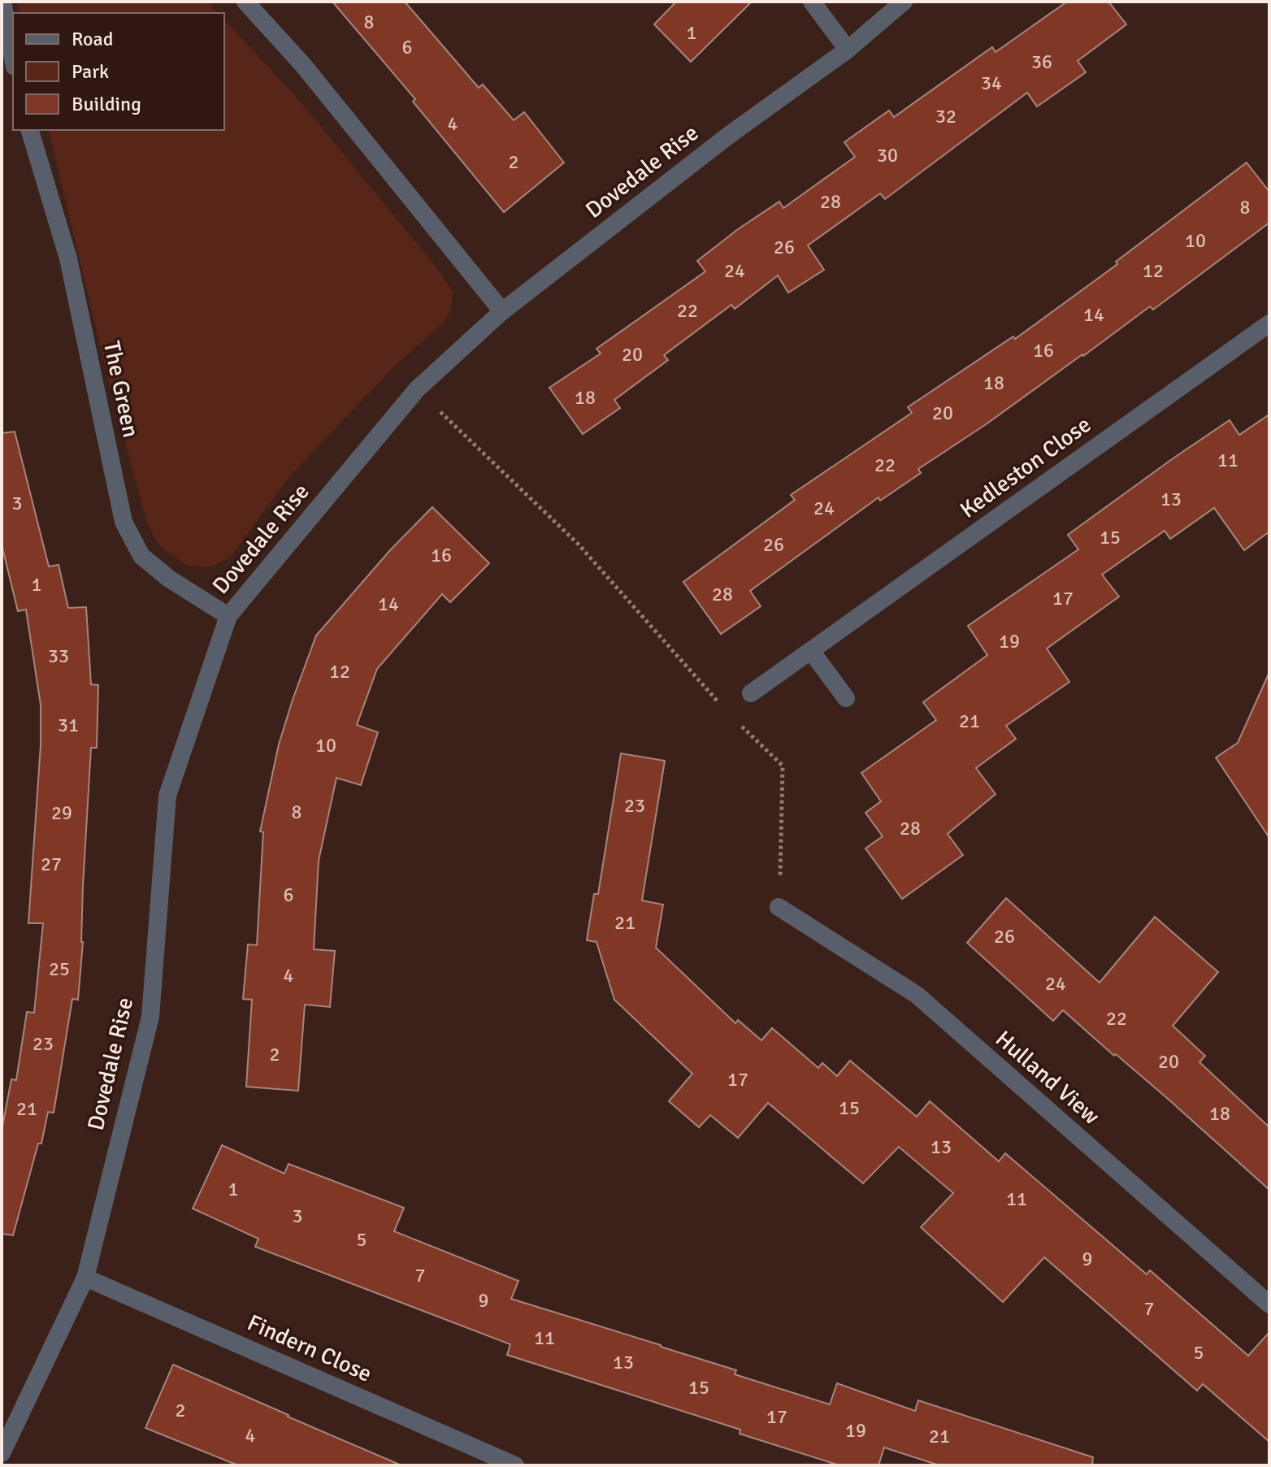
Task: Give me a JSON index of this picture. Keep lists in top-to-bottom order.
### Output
{
  "streets": {
    "street": [
      "Dovedale Rise",
      "The Green",
      "Kedleston Close",
      "Hulland View",
      "Findern Close"
    ]
  },
  "crossings": [
    ["Dovedale Rise", "The Green"],
    ["Dovedale Rise", "Findern Close"]
  ],
  "house_numbers": [
    "8",
    "1",
    "6",
    "36",
    "34",
    "32",
    "4",
    "30",
    "2",
    "28",
    "8",
    "10",
    "26",
    "24",
    "12",
    "22",
    "14",
    "16",
    "20",
    "18",
    "18",
    "20",
    "11",
    "22",
    "13",
    "3",
    "24",
    "15",
    "26",
    "16",
    "1",
    "28",
    "17",
    "14",
    "19",
    "33",
    "12",
    "21",
    "31",
    "10",
    "23",
    "8",
    "29",
    "28",
    "27",
    "6",
    "21",
    "26",
    "25",
    "4",
    "24",
    "22",
    "23",
    "2",
    "20",
    "17",
    "15",
    "21",
    "18",
    "13",
    "1",
    "11",
    "3",
    "5",
    "9",
    "7",
    "9",
    "7",
    "11",
    "5",
    "13",
    "15",
    "2",
    "17",
    "19",
    "4",
    "21"
  ],
  "legend": ["Road", "Park", "Building"]
}
